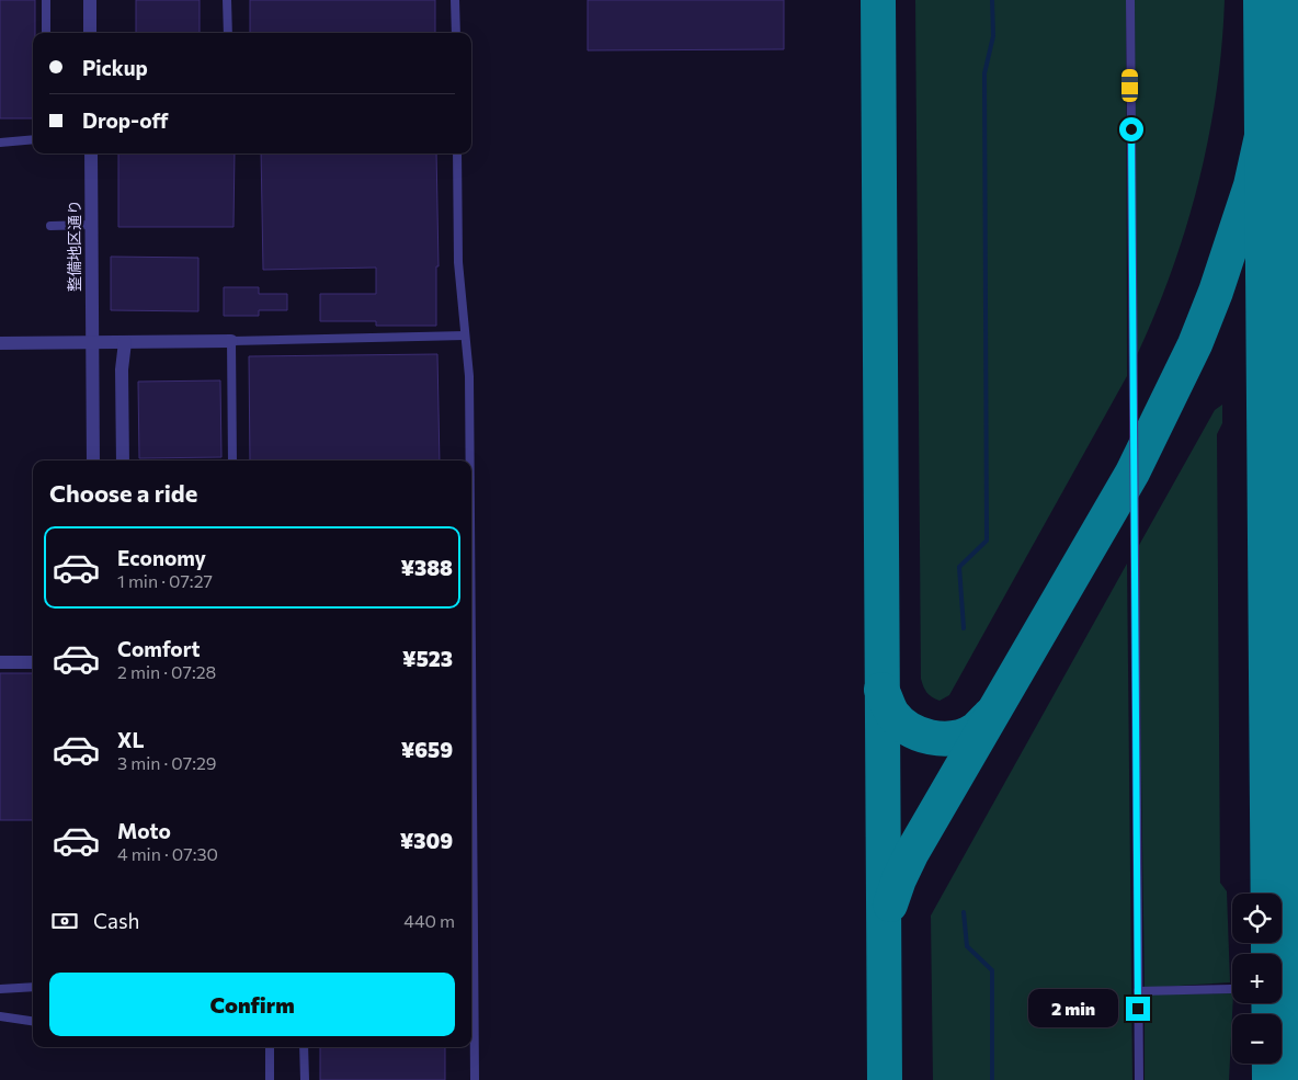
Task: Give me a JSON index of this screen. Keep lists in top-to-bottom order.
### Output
{
  "streets": {
    "street": ["整備地区通り"]
  },
  "page": {
    "banner": ["Pickup", "Drop-off"],
    "heading": "Choose a ride",
    "list": [
      {
        "name": "Economy",
        "note": "1 min · 07:27",
        "value": "¥388"
      },
      {
        "name": "Comfort",
        "note": "2 min · 07:28",
        "value": "¥523"
      },
      {
        "name": "XL",
        "note": "3 min · 07:29",
        "value": "¥659"
      },
      {
        "name": "Moto",
        "note": "4 min · 07:30",
        "value": "¥309"
      }
    ],
    "pay": ["Cash", "440 m"],
    "map_buttons": ["+", "−"],
    "buttons": "Confirm",
    "bubble": "2 min"
  }
}
